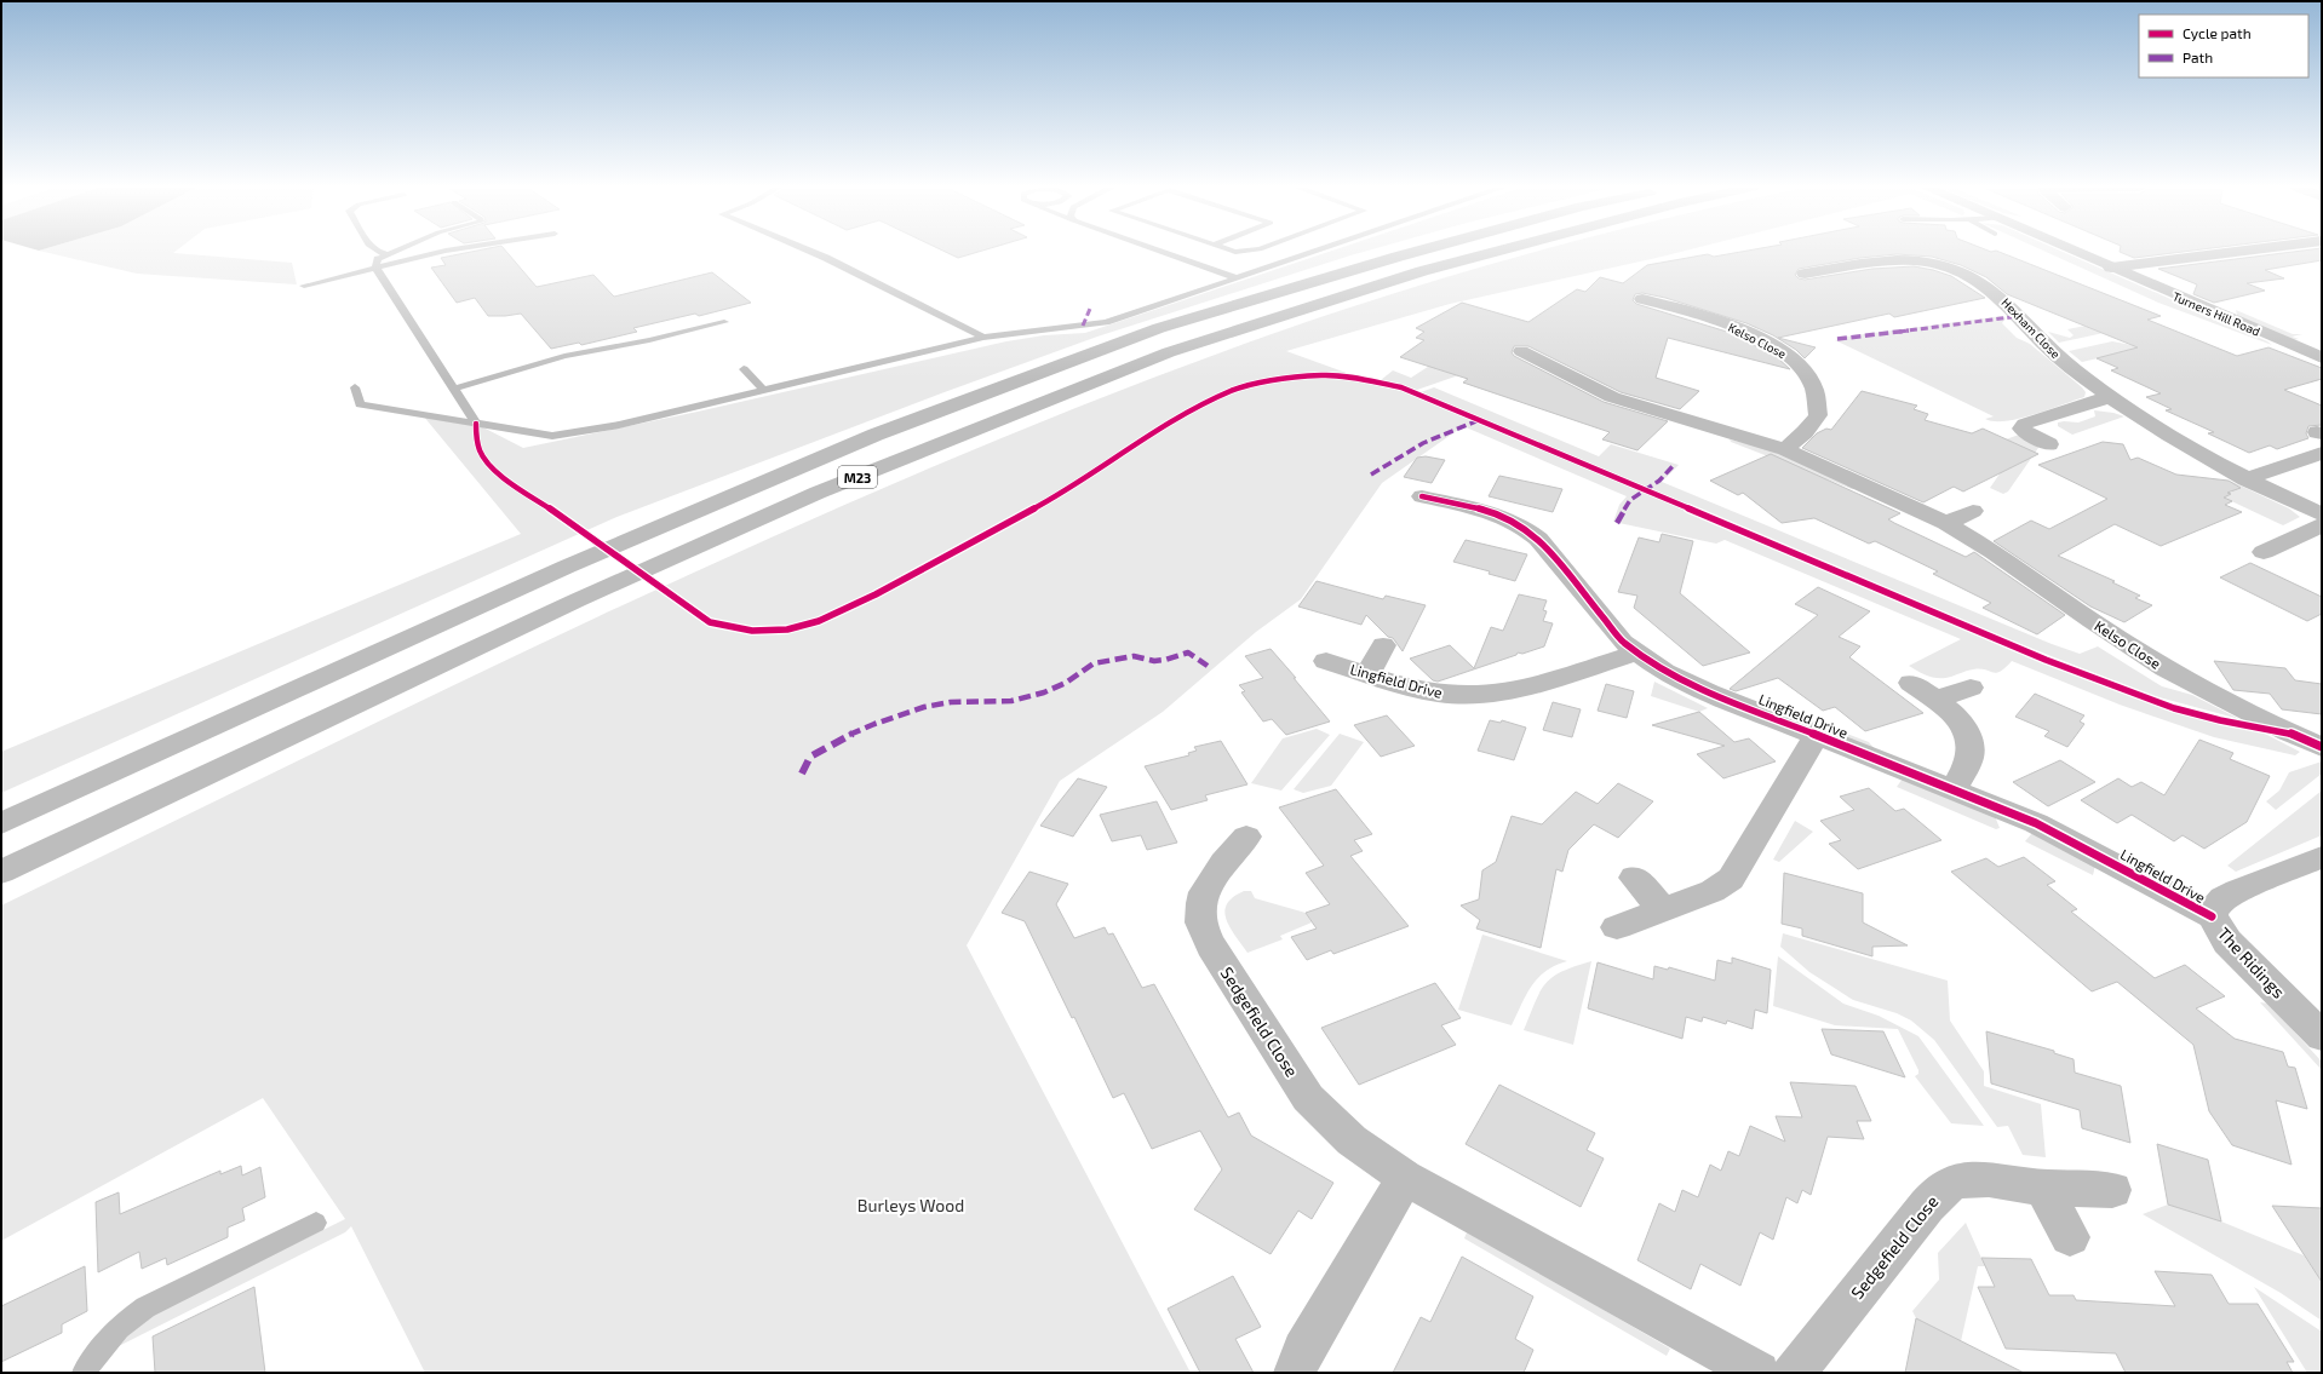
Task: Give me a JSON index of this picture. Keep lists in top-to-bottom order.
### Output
{
  "streets": {
    "main road": [
      "Turners Hill Road",
      "Hexham Close",
      "Kelso Close",
      "M23",
      "Lingfield Drive",
      "The Ridings",
      "Sedgefield Close"
    ]
  },
  "crossings": [
    ["Lingfield Drive", "The Ridings"]
  ],
  "parks": ["Burleys Wood"],
  "legend": ["Cycle path", "Path"]
}
